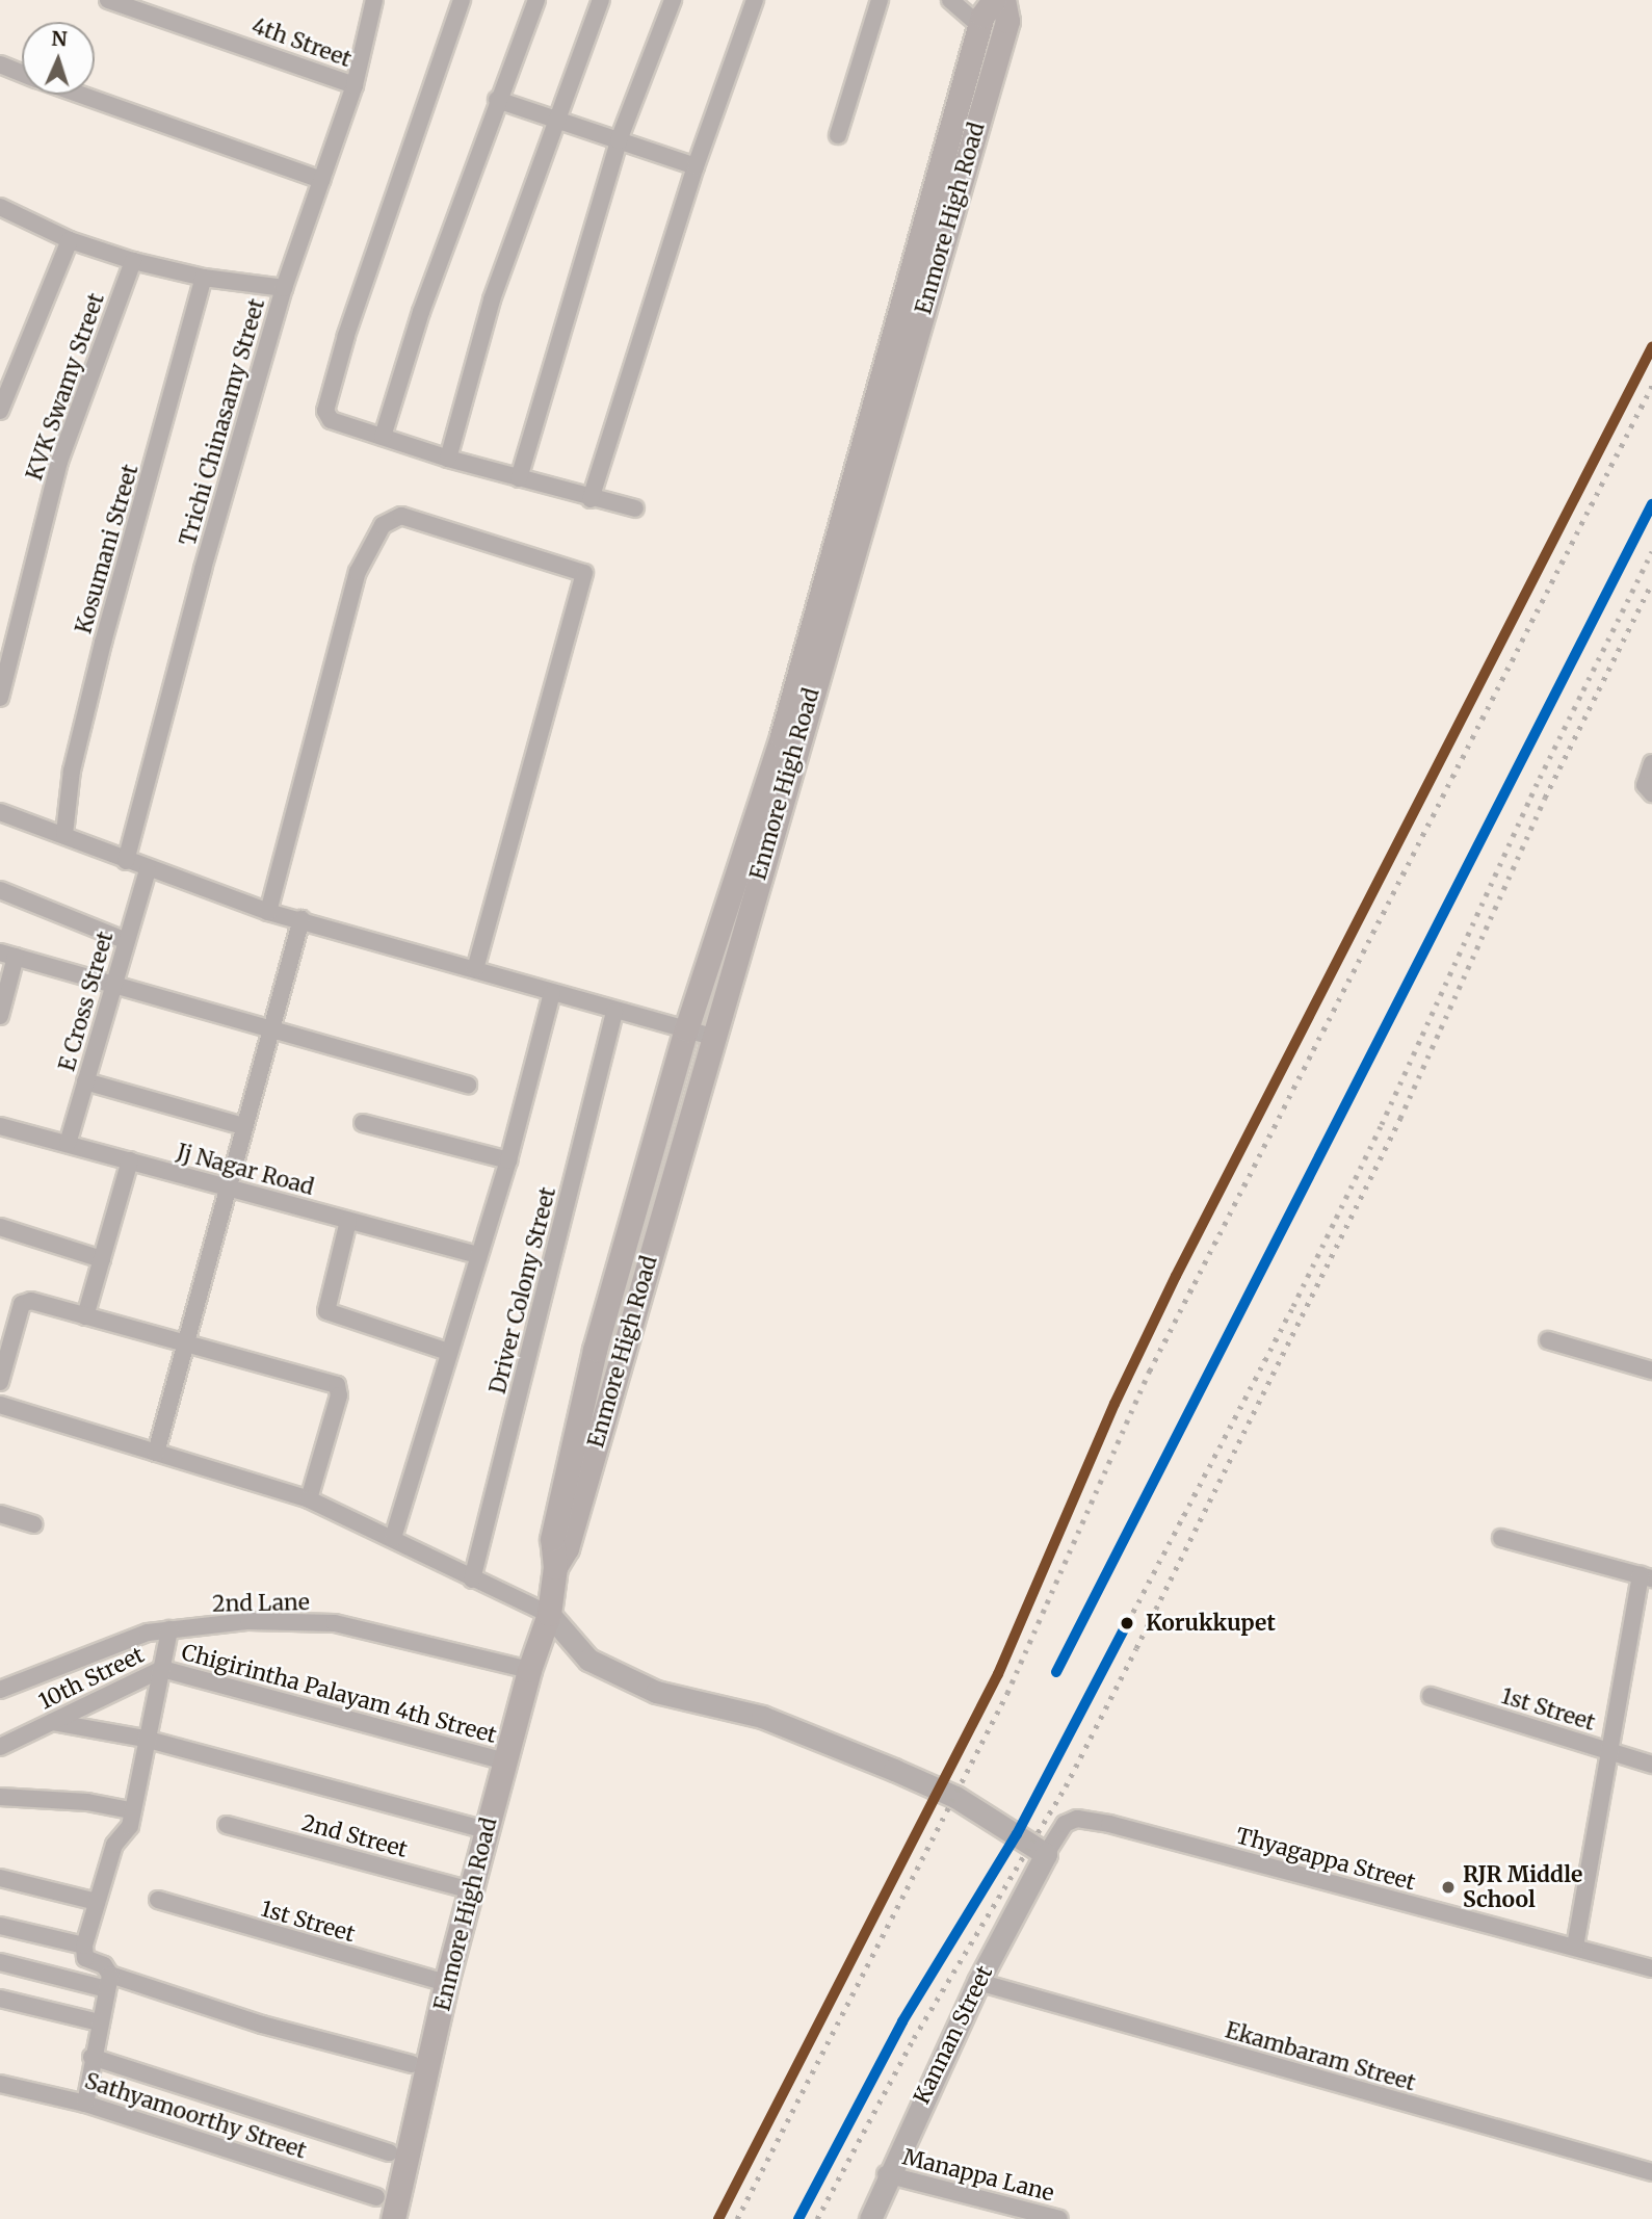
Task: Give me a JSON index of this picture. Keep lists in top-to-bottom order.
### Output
{
  "streets": {
    "main road": ["Enmore High Road"],
    "street": [
      "4th Street",
      "KVK Swamy Street",
      "Trichi Chinasamy Street",
      "Kosumani Street",
      "E Cross Street",
      "Jj Nagar Road",
      "Driver Colony Street",
      "2nd Lane",
      "10th Street",
      "Chigirintha Palayam 4th Street",
      "1st Street",
      "2nd Street",
      "Thyagappa Street",
      "Kannan Street",
      "Ekambaram Street",
      "Sathyamoorthy Street",
      "Manappa Lane"
    ]
  },
  "crossings": [
    ["4th Street", "Trichi Chinasamy Street"],
    ["Enmore High Road", "2nd Lane"],
    ["Enmore High Road", "Chigirintha Palayam 4th Street"],
    ["Enmore High Road", "1st Street"],
    ["Enmore High Road", "2nd Street"],
    ["E Cross Street", "Jj Nagar Road"],
    ["10th Street", "Chigirintha Palayam 4th Street"],
    ["Thyagappa Street", "Kannan Street"],
    ["Kannan Street", "Ekambaram Street"],
    ["Kannan Street", "Manappa Lane"]
  ],
  "places": ["Korukkupet", "RJR Middle School"],
  "north": "top"
}
